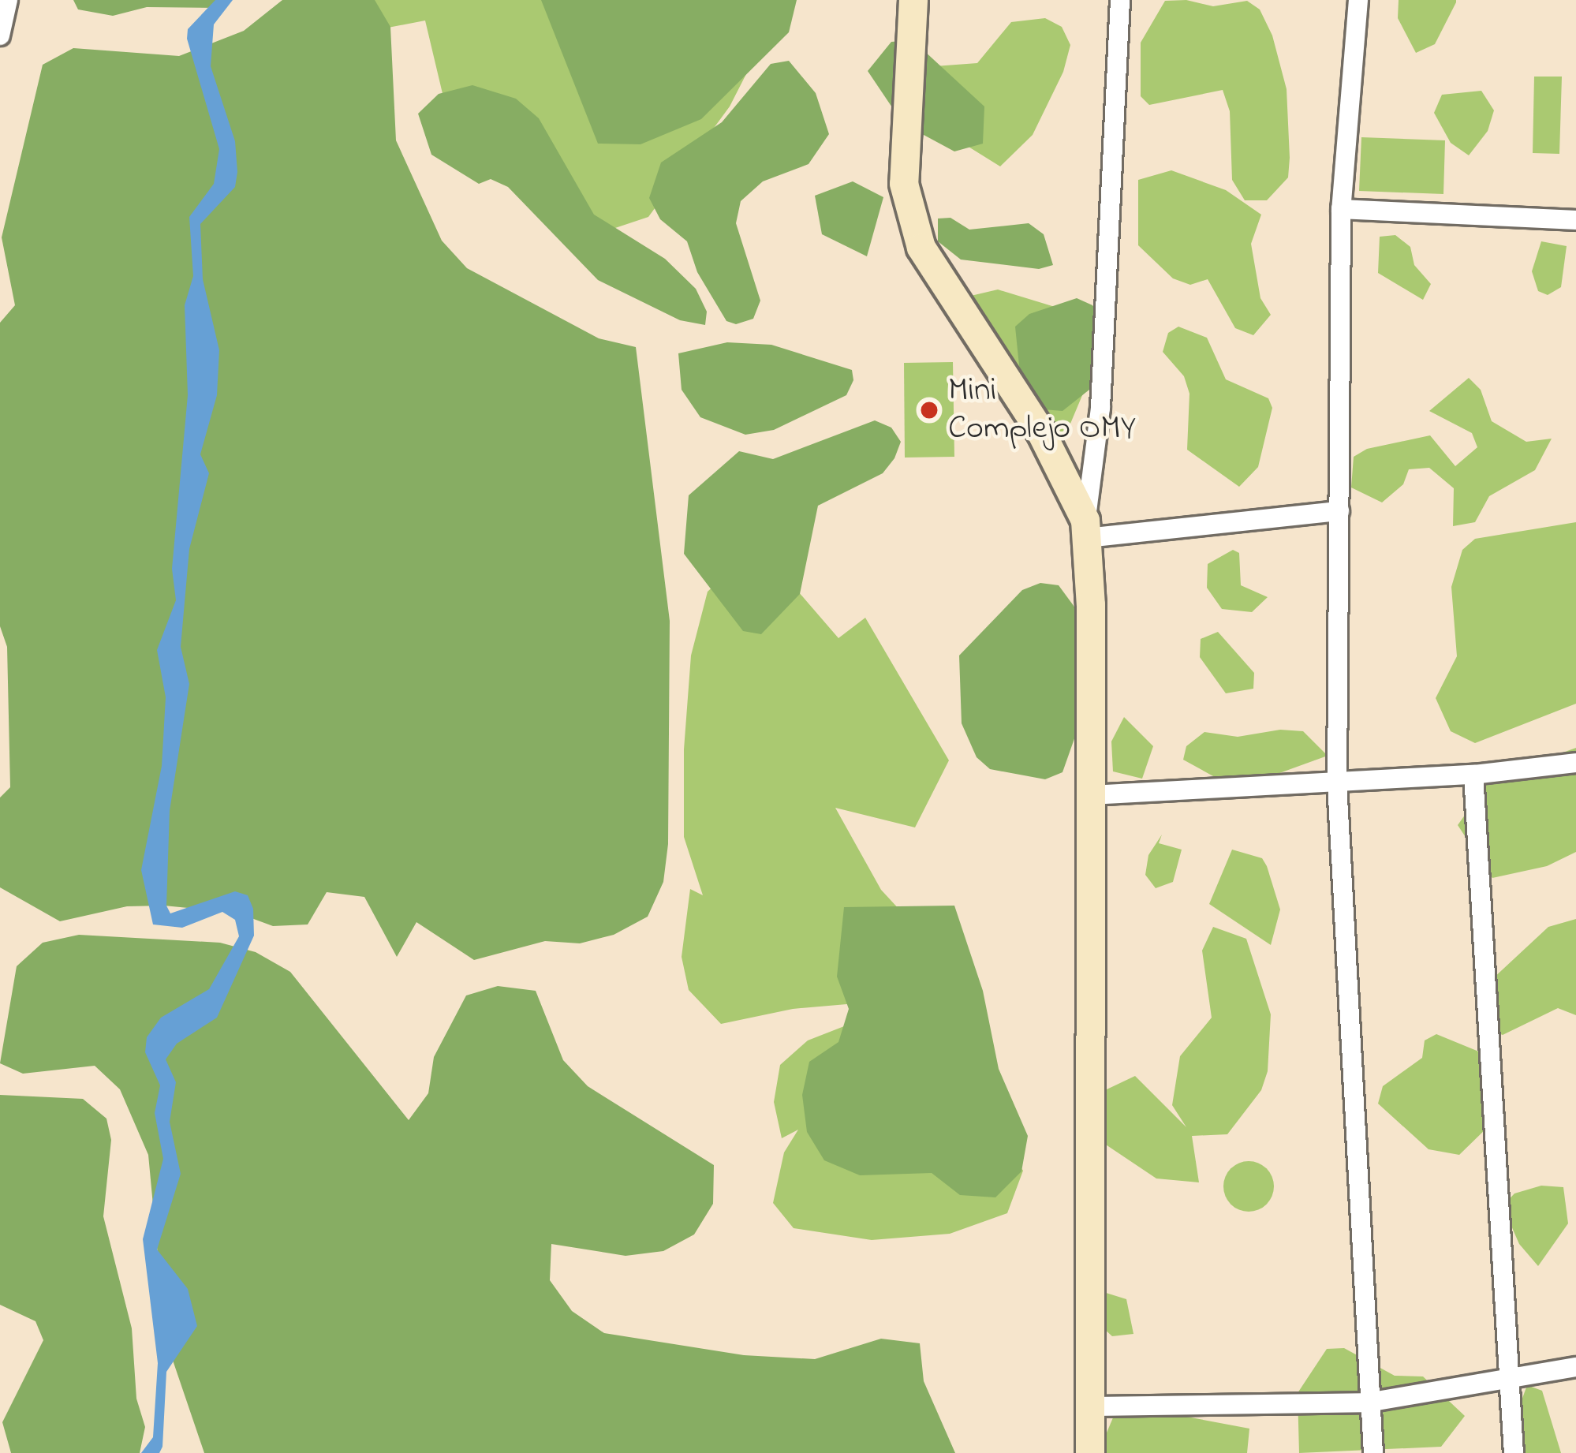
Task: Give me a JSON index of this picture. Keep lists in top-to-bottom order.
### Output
{
  "places": ["Mini Complejo OMY"]
}
